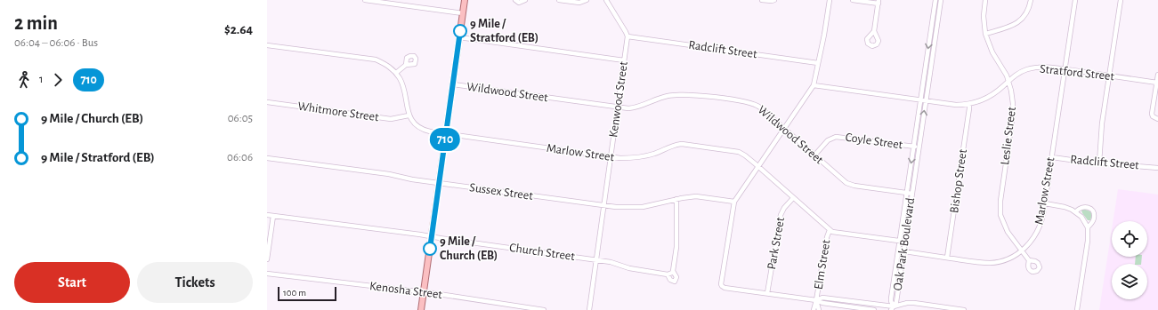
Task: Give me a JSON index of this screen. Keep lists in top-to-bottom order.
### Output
{
  "streets": {
    "street": [
      "Radclift Street",
      "Stratford Street",
      "Wildwood Street",
      "Kenwood Street",
      "Whitmore Street",
      "Leslie Street",
      "Coyle Street",
      "Marlow Street",
      "Bishop Street",
      "Sussex Street",
      "Park Street",
      "Oak Park Boulevard",
      "Church Street",
      "Elm Street",
      "Kenosha Street"
    ]
  },
  "crossings": [
    ["Radclift Street", "Kenwood Street"],
    ["Radclift Street", "Marlow Street"],
    ["Stratford Street", "Leslie Street"],
    ["Stratford Street", "Marlow Street"],
    ["Stratford Street", "Bishop Street"],
    ["Stratford Street", "Oak Park Boulevard"],
    ["Wildwood Street", "Kenwood Street"],
    ["Wildwood Street", "Coyle Street"],
    ["Wildwood Street", "Oak Park Boulevard"],
    ["Kenwood Street", "Marlow Street"],
    ["Kenwood Street", "Sussex Street"],
    ["Kenwood Street", "Church Street"],
    ["Whitmore Street", "Marlow Street"],
    ["Leslie Street", "Marlow Street"],
    ["Coyle Street", "Oak Park Boulevard"],
    ["Marlow Street", "Bishop Street"],
    ["Marlow Street", "Park Street"],
    ["Marlow Street", "Oak Park Boulevard"],
    ["Marlow Street", "Elm Street"],
    ["Sussex Street", "Church Street"]
  ],
  "places": ["9 Mile / Stratford (EB)", "9 Mile / Church (EB)"],
  "lines": ["bus line 710"],
  "scale_bar": "100 m",
  "page": {
    "heading": ["2 min", "06:04 – 06:06 · Bus", "$2.64"],
    "on_map": "710",
    "legs": ["1", "710"],
    "list": [
      {
        "name": "9 Mile / Church (EB)",
        "value": "06:05"
      },
      {
        "name": "9 Mile / Stratford (EB)",
        "value": "06:06"
      }
    ],
    "buttons": ["Start", "Tickets"],
    "scale": "100 m"
  }
}
